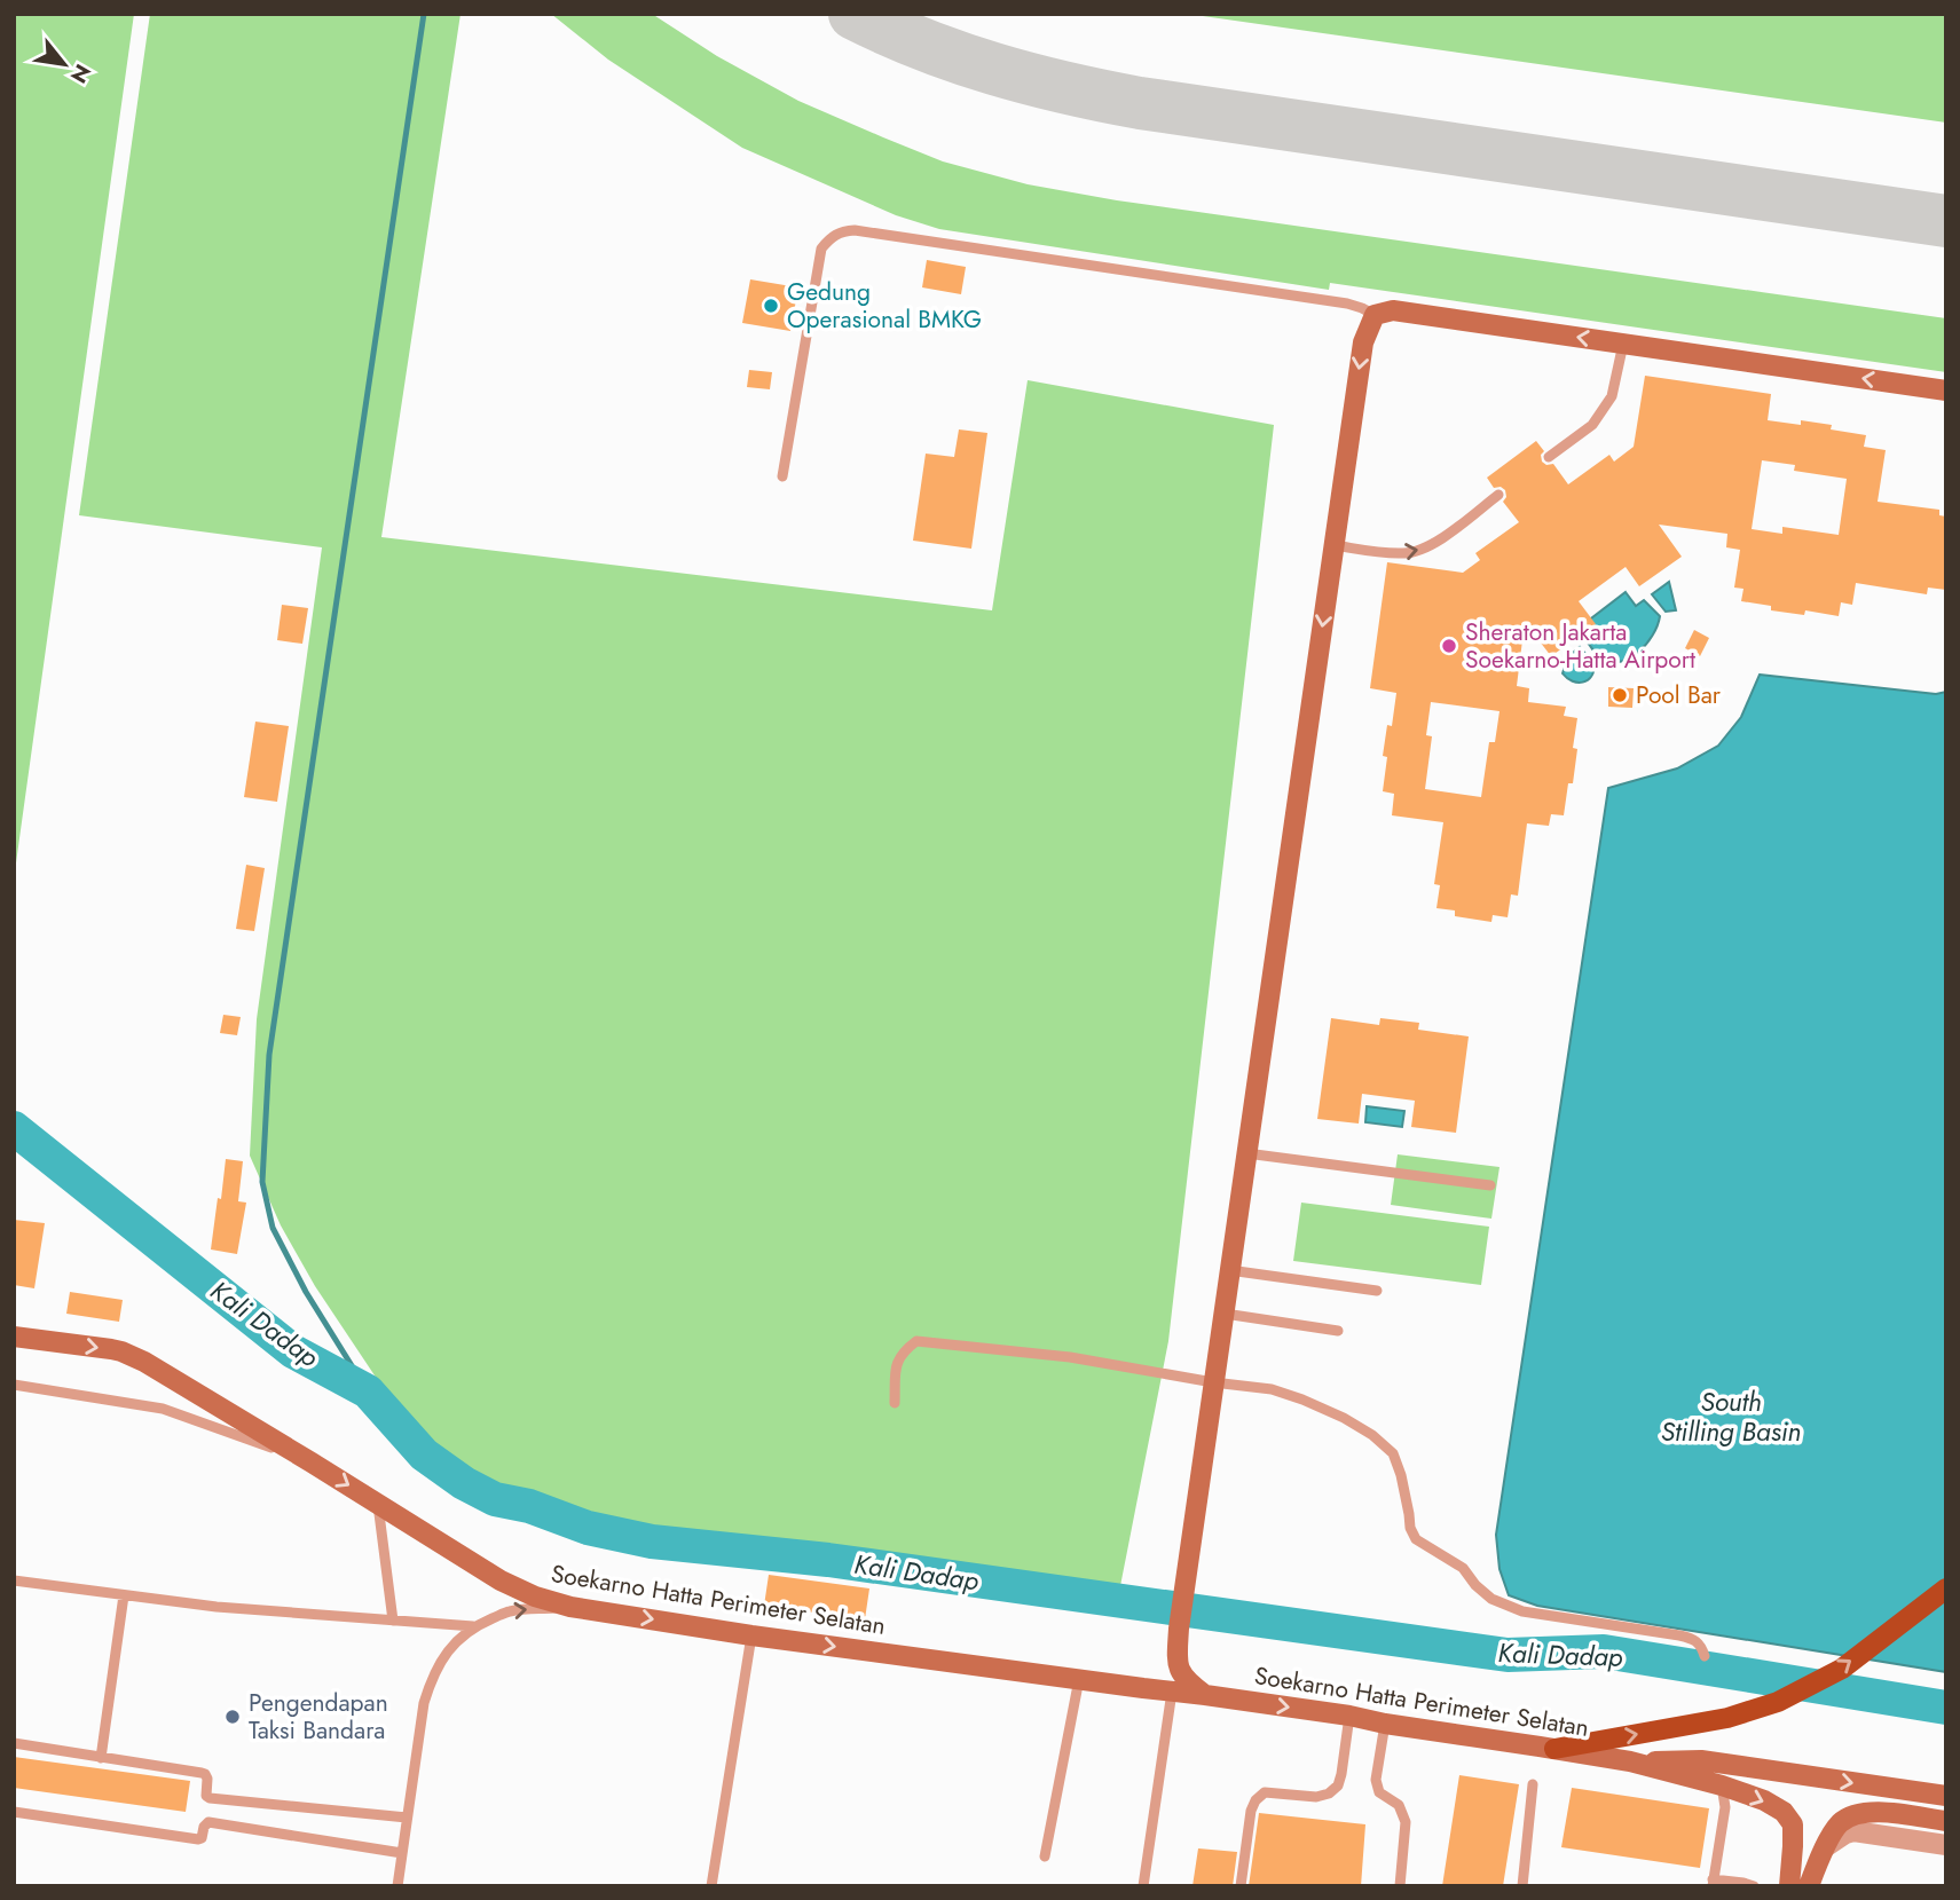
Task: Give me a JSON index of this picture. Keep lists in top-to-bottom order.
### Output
{
  "streets": {
    "main road": ["Soekarno Hatta Perimeter Selatan"]
  },
  "one_way": ["Soekarno Hatta Perimeter Selatan"],
  "water": ["Kali Dadap", "South Stilling Basin"],
  "places": [
    "Gedung Operasional BMKG",
    "Sheraton Jakarta Soekarno-Hatta Airport",
    "Pool Bar",
    "Pengendapan Taksi Bandara"
  ],
  "north": "bottom right"
}
